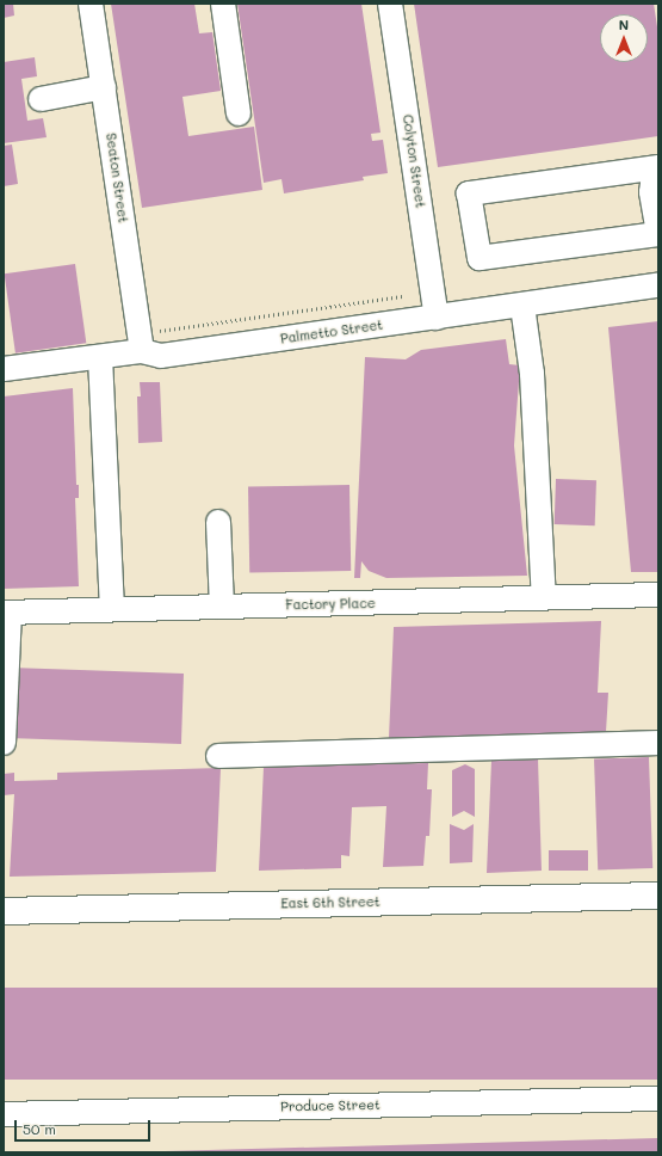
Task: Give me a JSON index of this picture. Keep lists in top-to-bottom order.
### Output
{
  "streets": {
    "main road": ["East 6th Street"],
    "street": [
      "Colyton Street",
      "Seaton Street",
      "Palmetto Street",
      "Factory Place",
      "Produce Street"
    ]
  },
  "crossings": [
    ["Colyton Street", "Palmetto Street"],
    ["Seaton Street", "Palmetto Street"]
  ],
  "scale_bar": "50 m",
  "north": "top"
}
